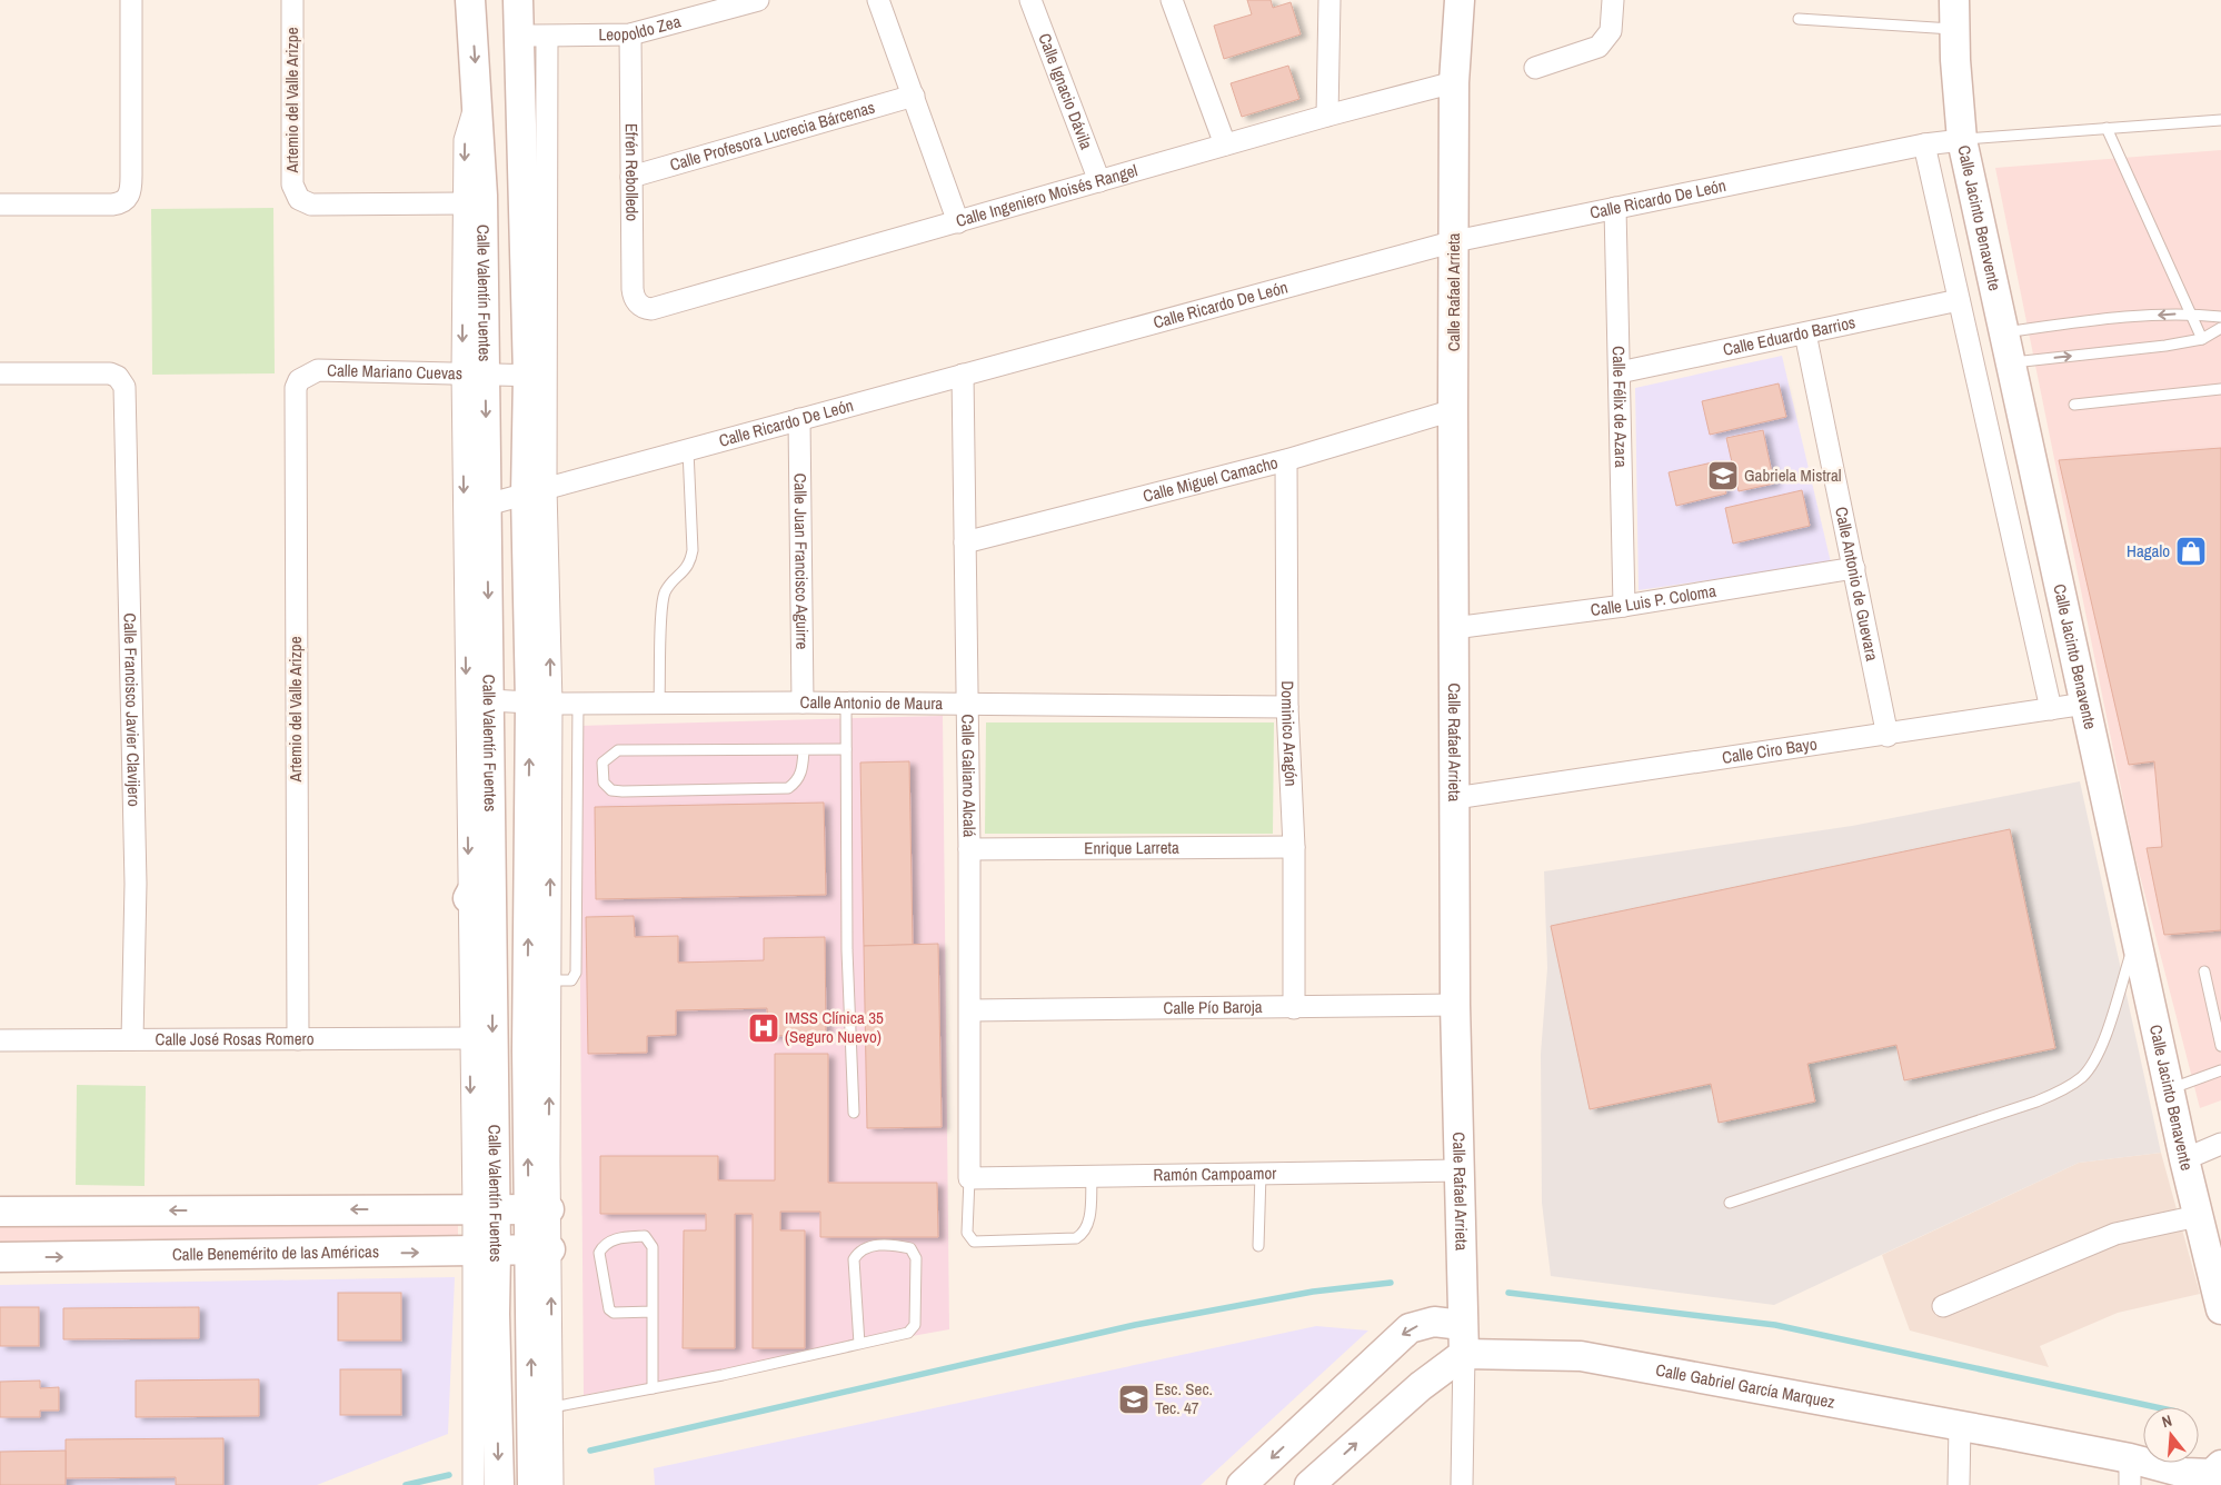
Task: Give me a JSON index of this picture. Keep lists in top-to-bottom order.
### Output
{
  "streets": {
    "street": [
      "Leopoldo Zea",
      "Calle Ignacio Dávila",
      "Artemio del Valle Arizpe",
      "Calle Profesora Lucrecia Bárcenas",
      "Efrén Rebolledo",
      "Calle Ingeniero Moisés Rangel",
      "Calle Ricardo De León",
      "Calle Jacinto Benavente",
      "Calle Valentín Fuentes",
      "Calle Rafael Arrieta",
      "Calle Eduardo Barrios",
      "Calle Mariano Cuevas",
      "Calle Félix de Azara",
      "Calle Miguel Camacho",
      "Calle Juan Francisco Aguirre",
      "Calle Antonio de Guevara",
      "Calle Luis P. Coloma",
      "Calle Antonio de Maura",
      "Calle Francisco Javier Clavijero",
      "Dominico Aragón",
      "Calle Ciro Bayo",
      "Calle Galiano Alcalá",
      "Enrique Larreta",
      "Calle Pío Baroja",
      "Calle José Rosas Romero",
      "Ramón Campoamor",
      "Calle Benemérito de las Américas",
      "Calle Gabriel García Marquez"
    ]
  },
  "crossings": [
    ["Leopoldo Zea", "Efrén Rebolledo"],
    ["Leopoldo Zea", "Calle Valentín Fuentes"],
    ["Calle Ignacio Dávila", "Calle Ingeniero Moisés Rangel"],
    ["Artemio del Valle Arizpe", "Calle Mariano Cuevas"],
    ["Artemio del Valle Arizpe", "Calle José Rosas Romero"],
    ["Calle Profesora Lucrecia Bárcenas", "Efrén Rebolledo"],
    ["Efrén Rebolledo", "Calle Ingeniero Moisés Rangel"],
    ["Calle Ingeniero Moisés Rangel", "Calle Rafael Arrieta"],
    ["Calle Ricardo De León", "Calle Jacinto Benavente"],
    ["Calle Ricardo De León", "Calle Valentín Fuentes"],
    ["Calle Ricardo De León", "Calle Rafael Arrieta"],
    ["Calle Ricardo De León", "Calle Félix de Azara"],
    ["Calle Ricardo De León", "Calle Juan Francisco Aguirre"],
    ["Calle Ricardo De León", "Calle Galiano Alcalá"],
    ["Calle Jacinto Benavente", "Calle Ciro Bayo"],
    ["Calle Valentín Fuentes", "Calle Mariano Cuevas"],
    ["Calle Valentín Fuentes", "Calle Antonio de Maura"],
    ["Calle Valentín Fuentes", "Calle Benemérito de las Américas"],
    ["Calle Rafael Arrieta", "Calle Miguel Camacho"],
    ["Calle Rafael Arrieta", "Calle Luis P. Coloma"],
    ["Calle Rafael Arrieta", "Calle Ciro Bayo"],
    ["Calle Rafael Arrieta", "Calle Pío Baroja"],
    ["Calle Rafael Arrieta", "Ramón Campoamor"],
    ["Calle Rafael Arrieta", "Calle Gabriel García Marquez"],
    ["Calle Eduardo Barrios", "Calle Félix de Azara"],
    ["Calle Eduardo Barrios", "Calle Antonio de Guevara"],
    ["Calle Félix de Azara", "Calle Luis P. Coloma"],
    ["Calle Miguel Camacho", "Dominico Aragón"],
    ["Calle Miguel Camacho", "Calle Galiano Alcalá"],
    ["Calle Juan Francisco Aguirre", "Calle Antonio de Maura"],
    ["Calle Antonio de Guevara", "Calle Luis P. Coloma"],
    ["Calle Antonio de Guevara", "Calle Ciro Bayo"],
    ["Calle Antonio de Maura", "Dominico Aragón"],
    ["Calle Antonio de Maura", "Calle Galiano Alcalá"],
    ["Calle Francisco Javier Clavijero", "Calle José Rosas Romero"],
    ["Dominico Aragón", "Enrique Larreta"],
    ["Dominico Aragón", "Calle Pío Baroja"],
    ["Calle Galiano Alcalá", "Enrique Larreta"],
    ["Calle Galiano Alcalá", "Calle Pío Baroja"],
    ["Calle Galiano Alcalá", "Ramón Campoamor"]
  ],
  "places": {
    "school or university": ["Gabriela Mistral", "Esc. Sec. Tec. 47"],
    "shop": ["Hagalo"],
    "hospital": ["IMSS Clínica 35 (Seguro Nuevo)"]
  },
  "north": "top"
}
